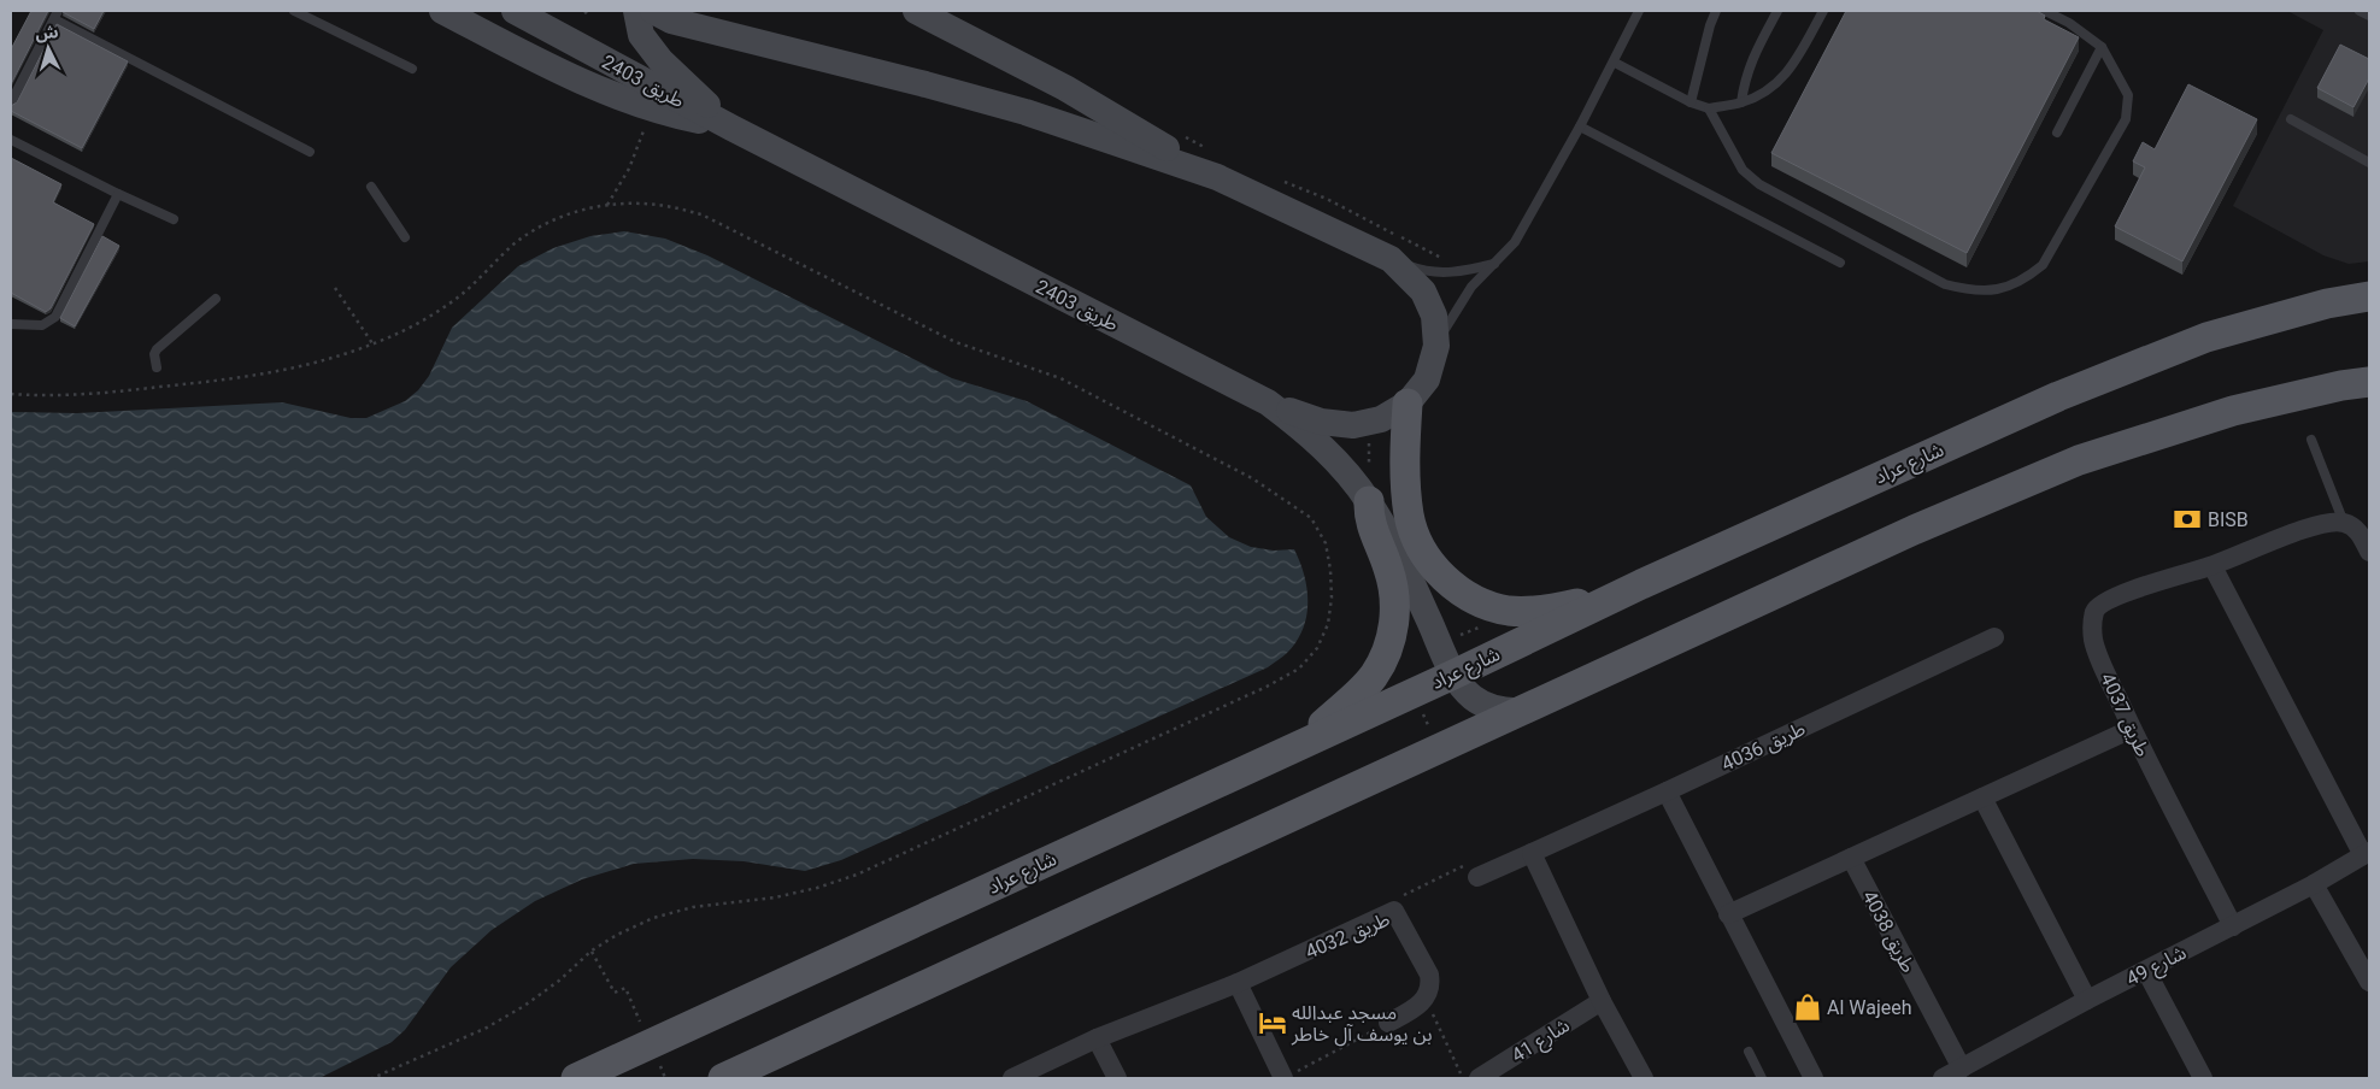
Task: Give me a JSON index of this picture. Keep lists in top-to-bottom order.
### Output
{
  "streets": {
    "main road": ["طريق 2403", "شارع عراد"],
    "street": [
      "طريق 4037",
      "طريق 4036",
      "طريق 4038",
      "طريق 4032",
      "شارع 49",
      "شارع 41"
    ]
  },
  "crossings": [
    ["طريق 2403", "شارع عراد"],
    ["طريق 4037", "شارع 49"],
    ["طريق 4038", "شارع 49"]
  ],
  "places": {
    "bank": ["BISB"],
    "shop": ["Al Wajeeh"],
    "hotel": ["مسجد عبدالله بن يوسف آل خاطر"]
  },
  "north": "top"
}
